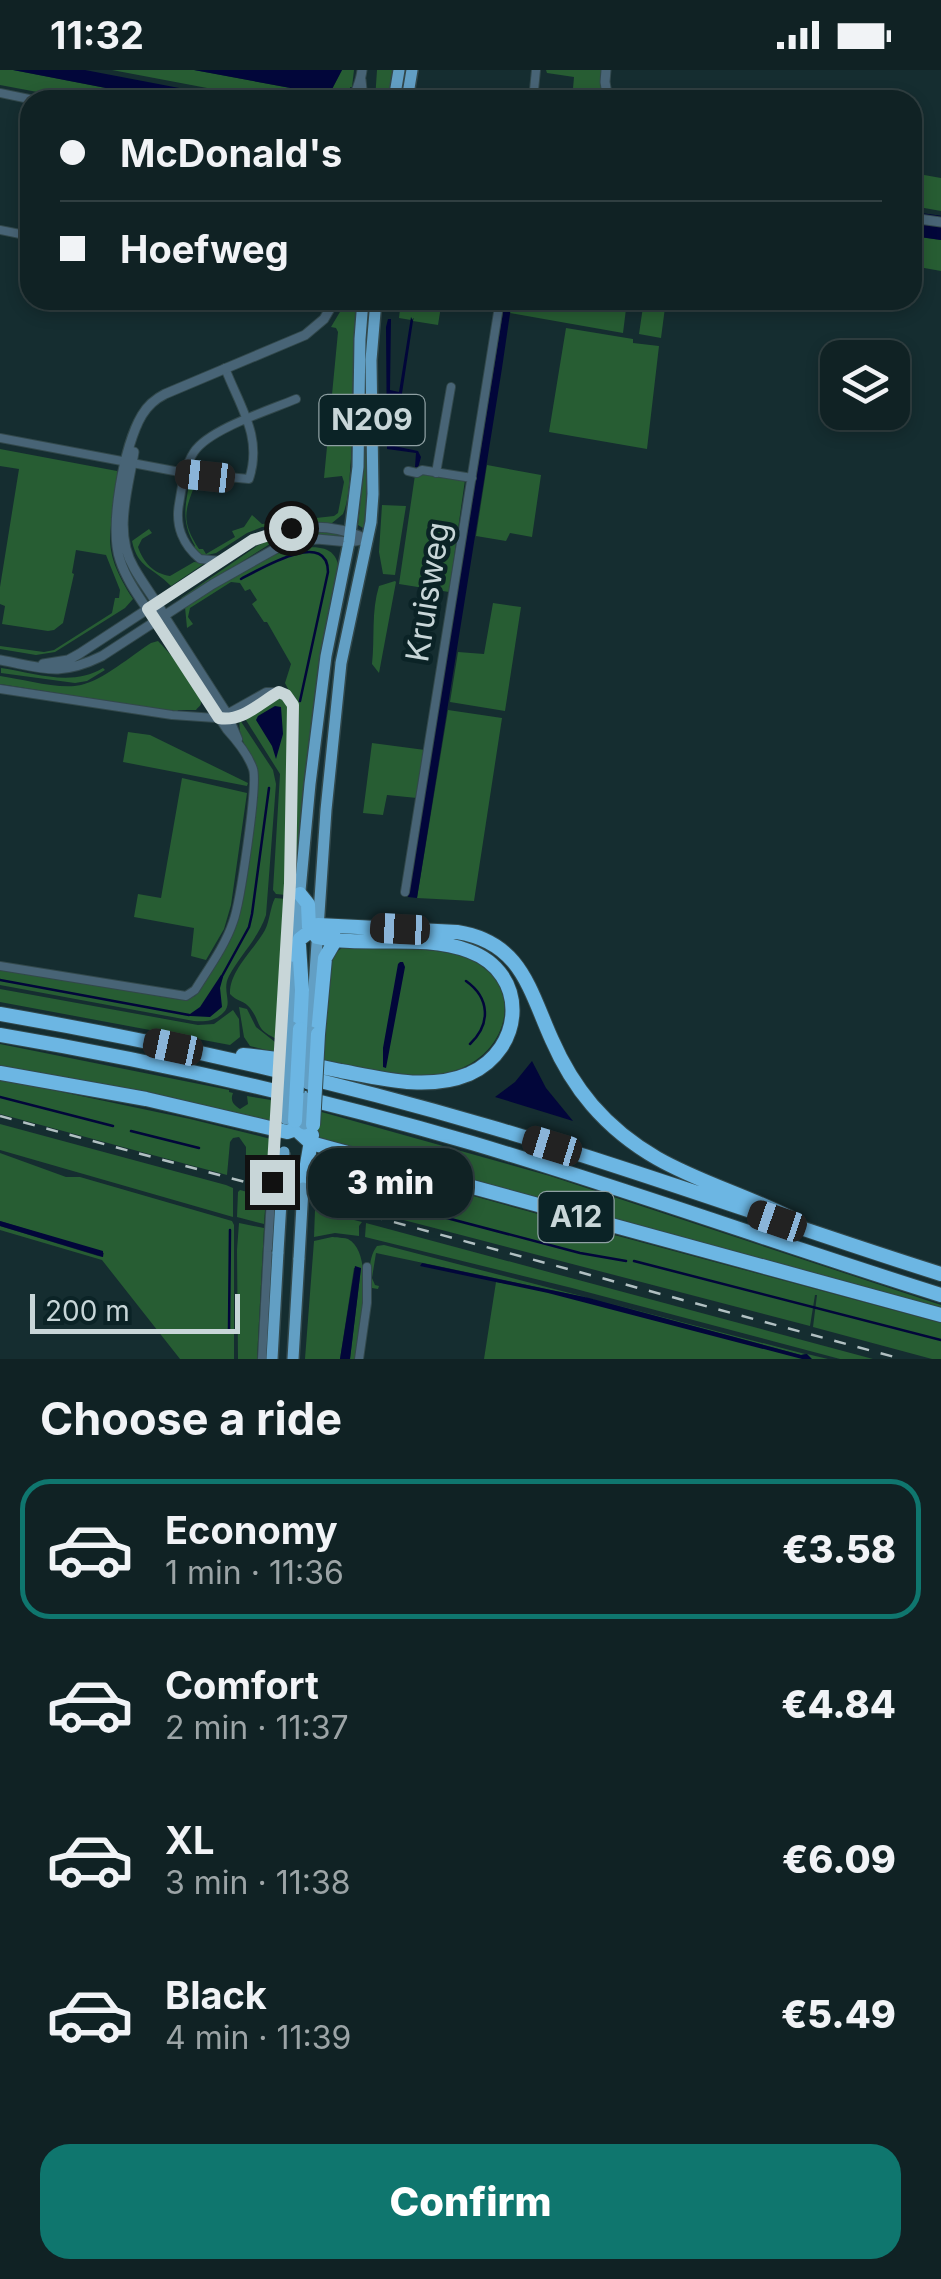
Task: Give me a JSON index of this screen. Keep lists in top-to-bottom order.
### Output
{
  "streets": {
    "highway": ["N209", "A12"],
    "street": ["Kruisweg"]
  },
  "crossings": [
    ["N209", "A12"]
  ],
  "scale_bar": "200 m",
  "page": {
    "status": "11:32",
    "banner": ["McDonald's", "Hoefweg"],
    "bubble": "3 min",
    "scale": "200 m",
    "heading": "Choose a ride",
    "list": [
      {
        "name": "Economy",
        "note": "1 min · 11:36",
        "value": "€3.58"
      },
      {
        "name": "Comfort",
        "note": "2 min · 11:37",
        "value": "€4.84"
      },
      {
        "name": "XL",
        "note": "3 min · 11:38",
        "value": "€6.09"
      },
      {
        "name": "Black",
        "note": "4 min · 11:39",
        "value": "€5.49"
      }
    ],
    "buttons": "Confirm"
  }
}
